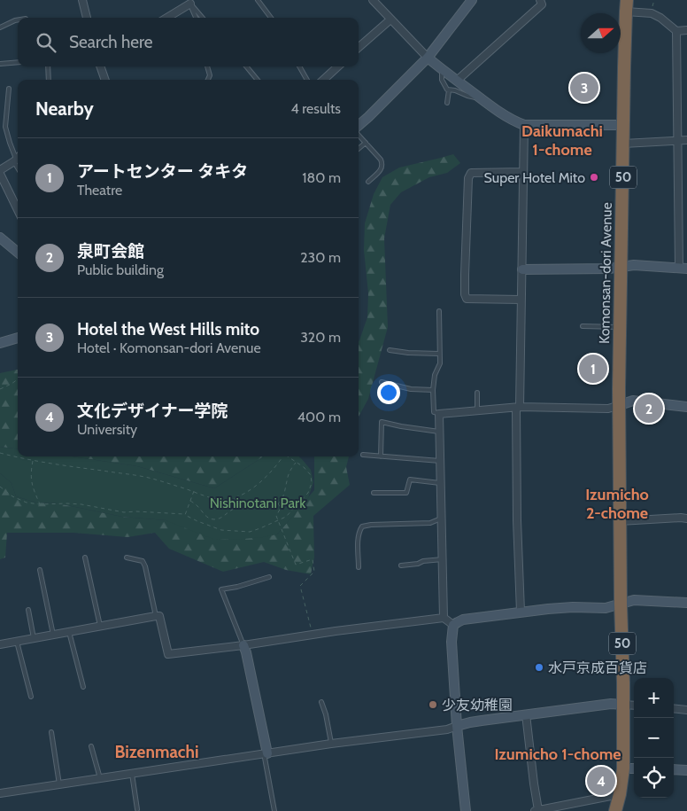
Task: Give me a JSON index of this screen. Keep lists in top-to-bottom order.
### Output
{
  "streets": {
    "highway": ["50", "Komonsan-dori Avenue"]
  },
  "districts": [
    "Daikumachi 1-chome",
    "Izumicho 2-chome",
    "Bizenmachi",
    "Izumicho 1-chome"
  ],
  "parks": ["Nishinotani Park"],
  "places": ["Super Hotel Mito", "水戸京成百貨店", "少友幼稚園"],
  "north": "right",
  "page": {
    "search": "Search here",
    "pins": [
      "3",
      "1",
      "2",
      "4"
    ],
    "heading": ["Nearby", "4 results"],
    "list": [
      {
        "mark": "1",
        "name": "アートセンター タキタ",
        "note": "Theatre",
        "value": "180 m"
      },
      {
        "mark": "2",
        "name": "泉町会館",
        "note": "Public building",
        "value": "230 m"
      },
      {
        "mark": "3",
        "name": "Hotel the West Hills mito",
        "note": "Hotel · Komonsan-dori Avenue",
        "value": "320 m"
      },
      {
        "mark": "4",
        "name": "文化デザイナー学院",
        "note": "University",
        "value": "400 m"
      }
    ],
    "map_buttons": ["+", "−"]
  }
}
